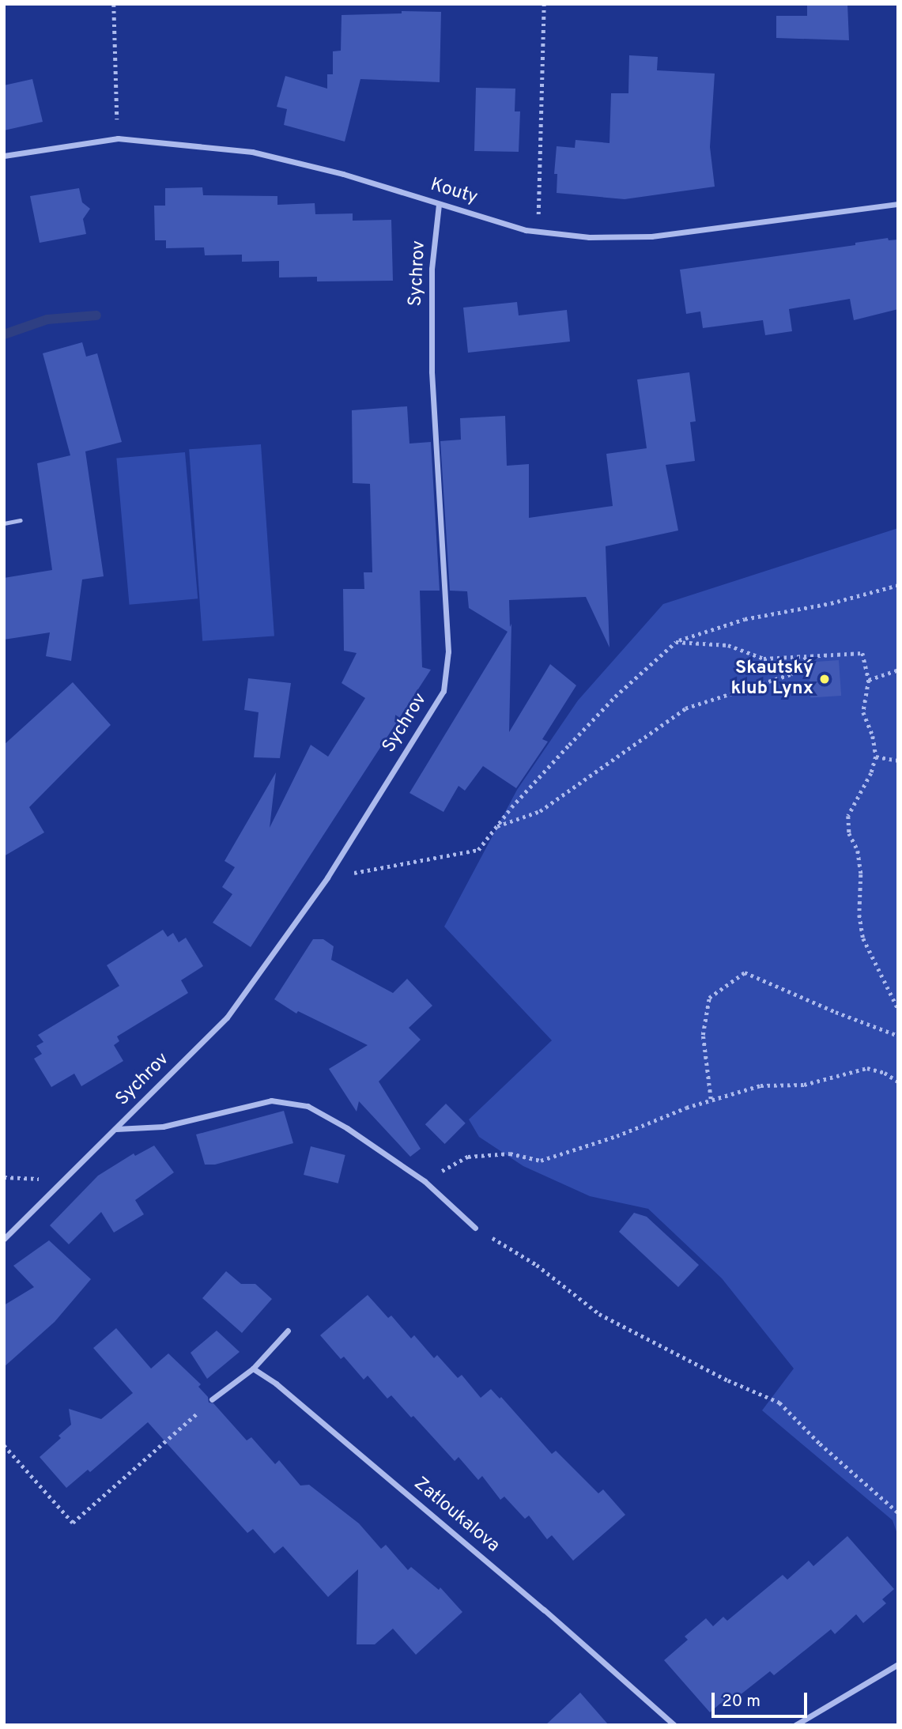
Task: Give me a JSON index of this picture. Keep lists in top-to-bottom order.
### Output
{
  "streets": {
    "street": ["Kouty", "Sychrov", "Zatloukalova"]
  },
  "crossings": [
    ["Kouty", "Sychrov"]
  ],
  "places": ["Skautský klub Lynx"],
  "scale_bar": "20 m"
}
